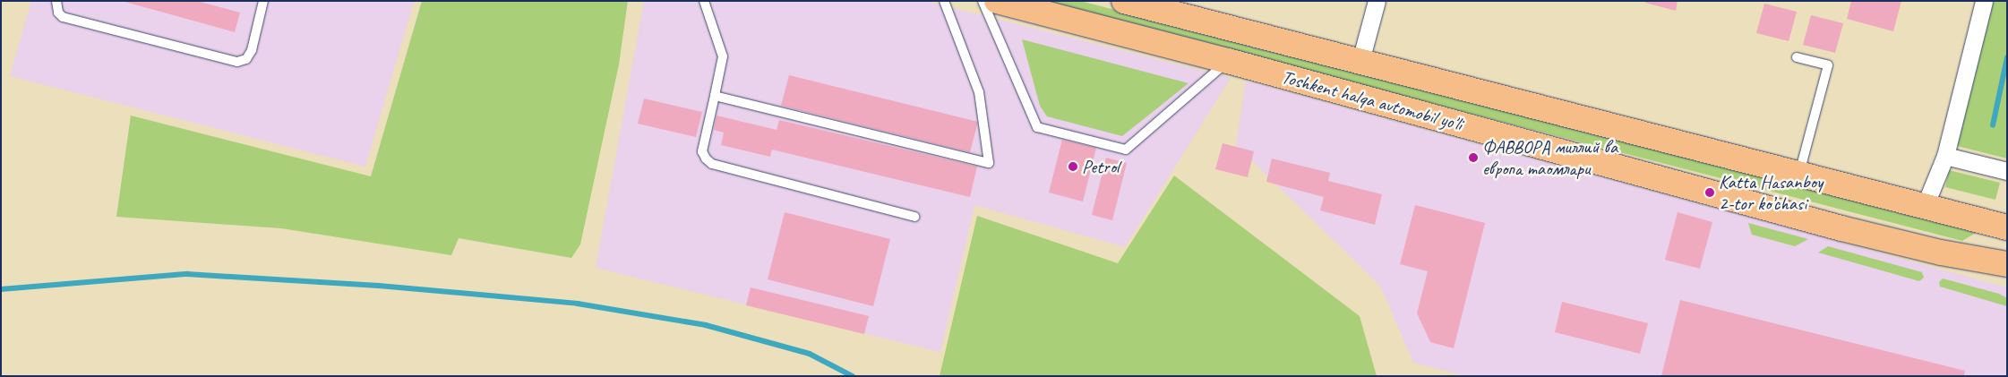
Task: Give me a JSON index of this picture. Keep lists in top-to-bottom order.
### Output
{
  "streets": {
    "highway": ["Toshkent halqa avtomobil yo'li"]
  },
  "places": ["ФАВВОРА миллий ва европа таомлари", "Petrol", "Katta Hasanboy 2-tor ko’chasi"]
}
